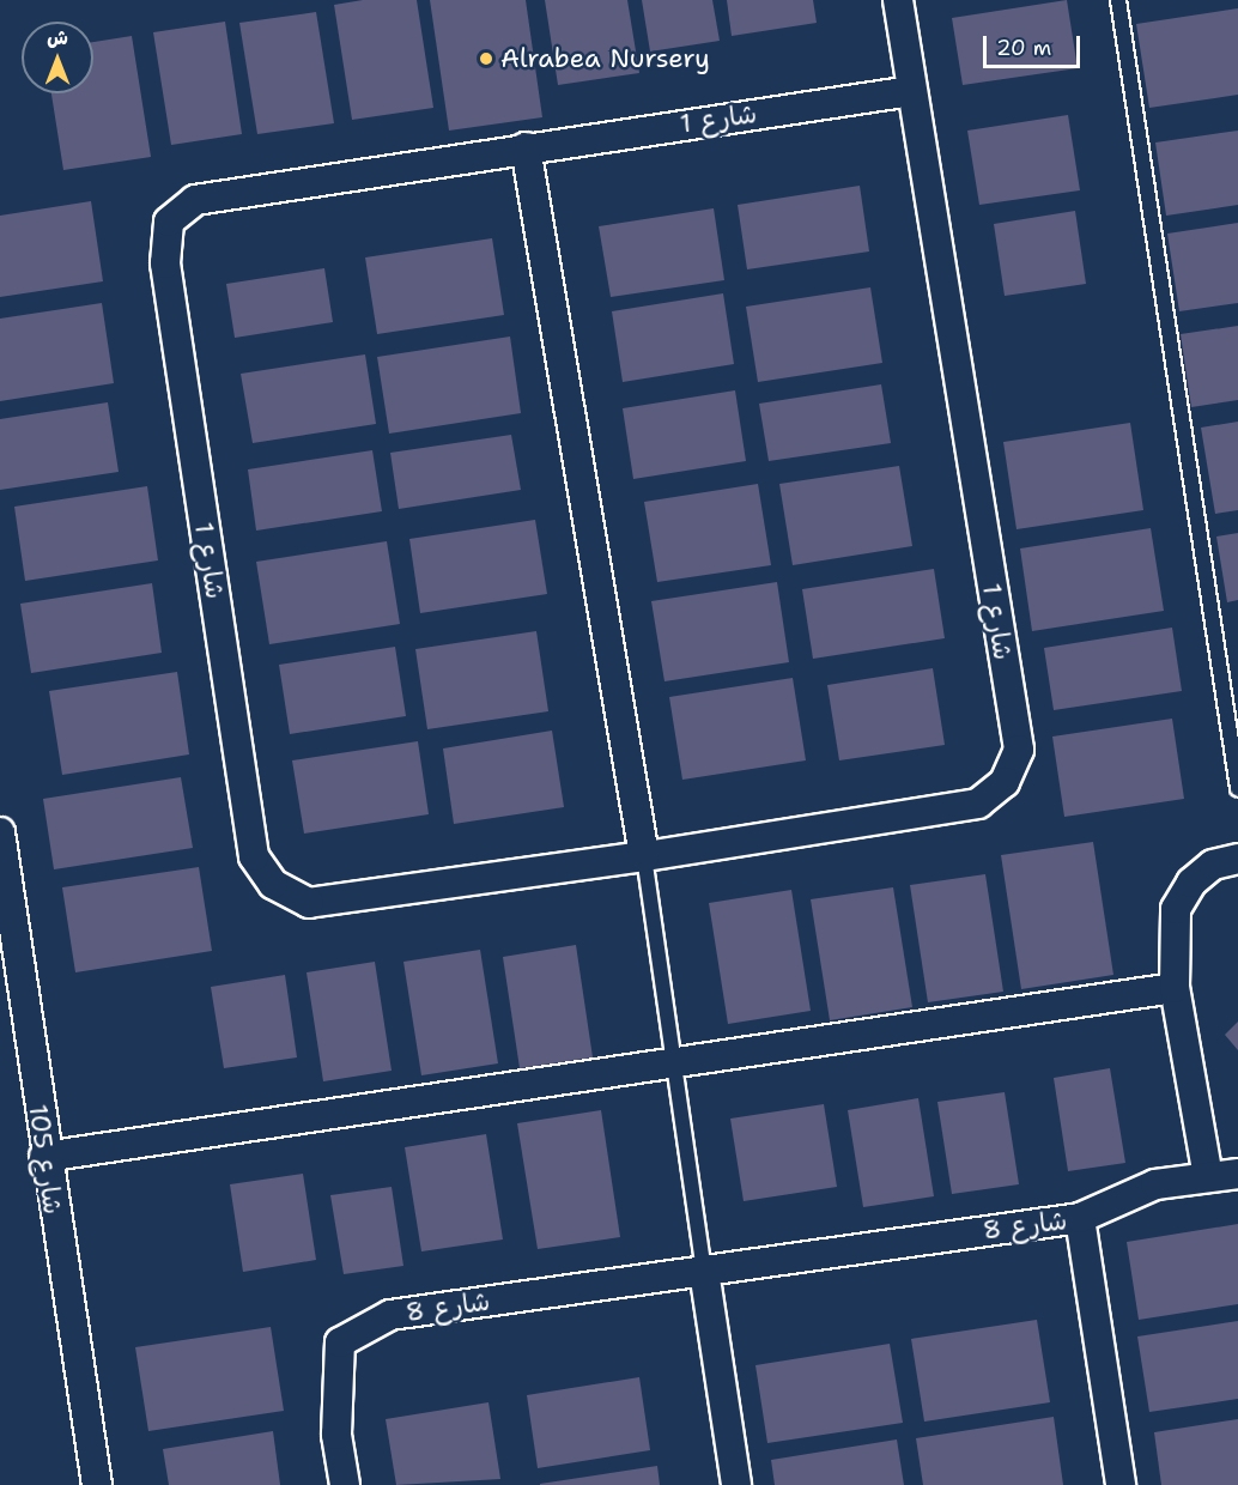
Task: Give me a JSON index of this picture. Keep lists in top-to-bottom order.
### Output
{
  "streets": {
    "street": ["شارع 1", "شارع 105", "شارع 8"]
  },
  "places": ["Alrabea Nursery"],
  "scale_bar": "20 m",
  "north": "top"
}
